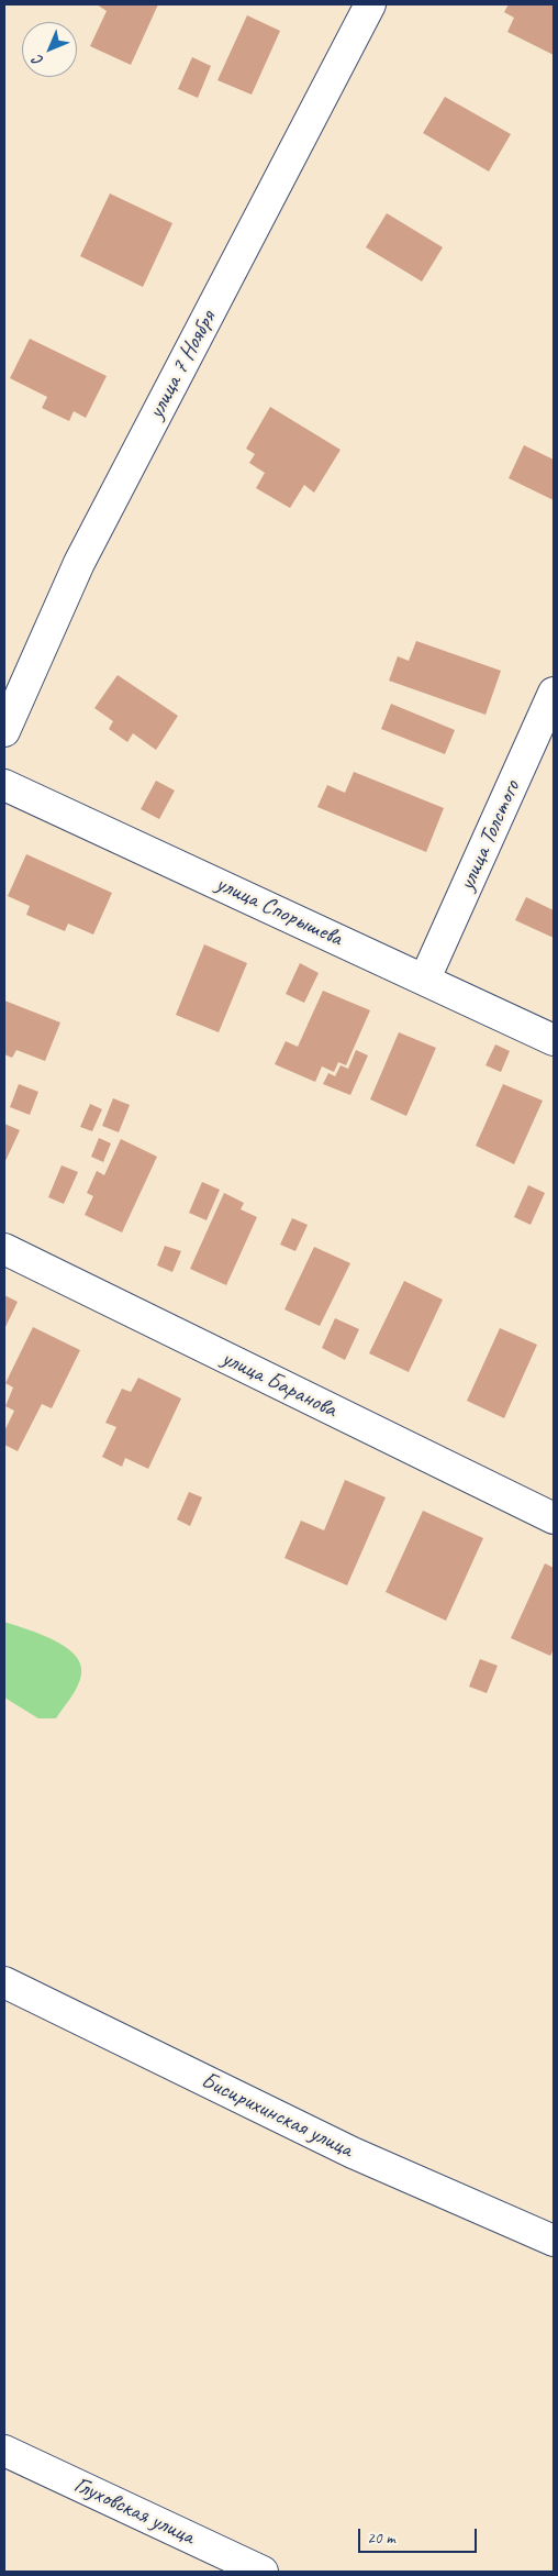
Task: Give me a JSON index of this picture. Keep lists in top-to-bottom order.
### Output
{
  "streets": {
    "street": [
      "улица 7 Ноября",
      "улица Толстого",
      "улица Спорышева",
      "улица Баранова",
      "Бисирихинская улица",
      "Глуховская улица"
    ]
  },
  "crossings": [
    ["улица Толстого", "улица Спорышева"]
  ],
  "scale_bar": "20 m",
  "north": "bottom left"
}
